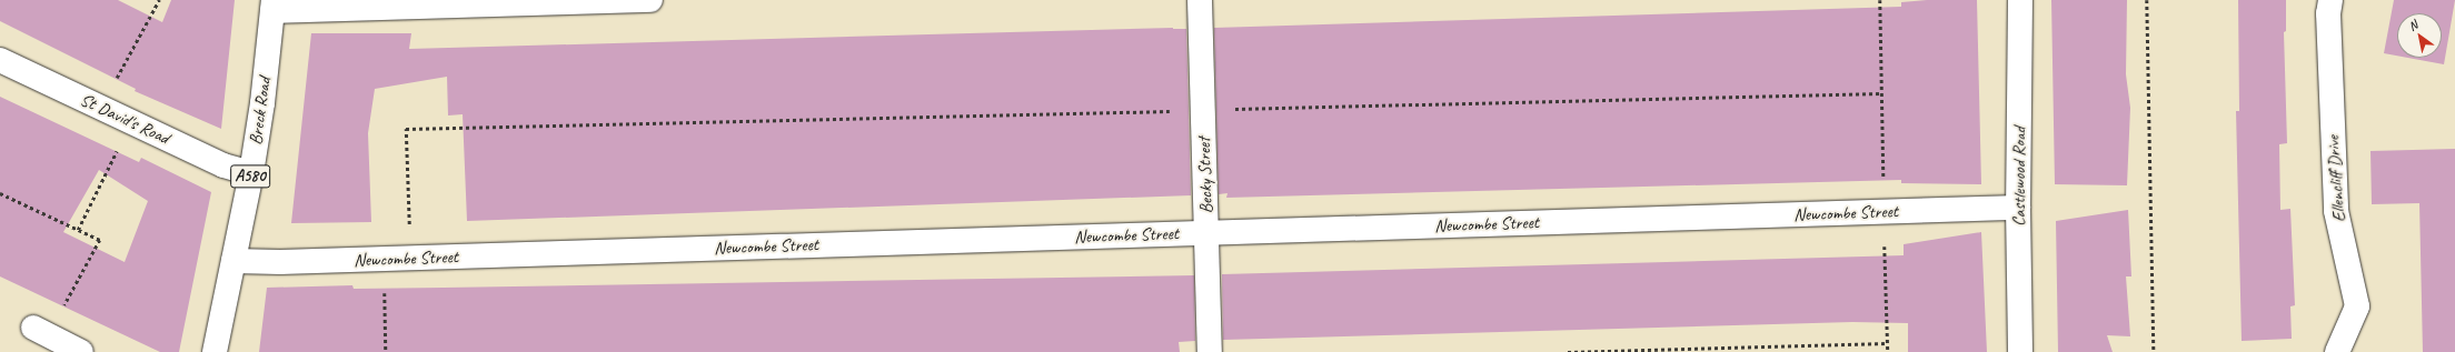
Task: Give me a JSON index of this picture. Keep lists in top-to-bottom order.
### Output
{
  "streets": {
    "street": [
      "Breck Road",
      "St David's Road",
      "Becky Street",
      "A580",
      "Castlewood Road",
      "Ellencliff Drive",
      "Newcombe Street"
    ]
  },
  "crossings": [
    ["Breck Road", "St David's Road"],
    ["Breck Road", "Newcombe Street"],
    ["Becky Street", "Newcombe Street"],
    ["Castlewood Road", "Newcombe Street"]
  ],
  "north": "top left"
}
